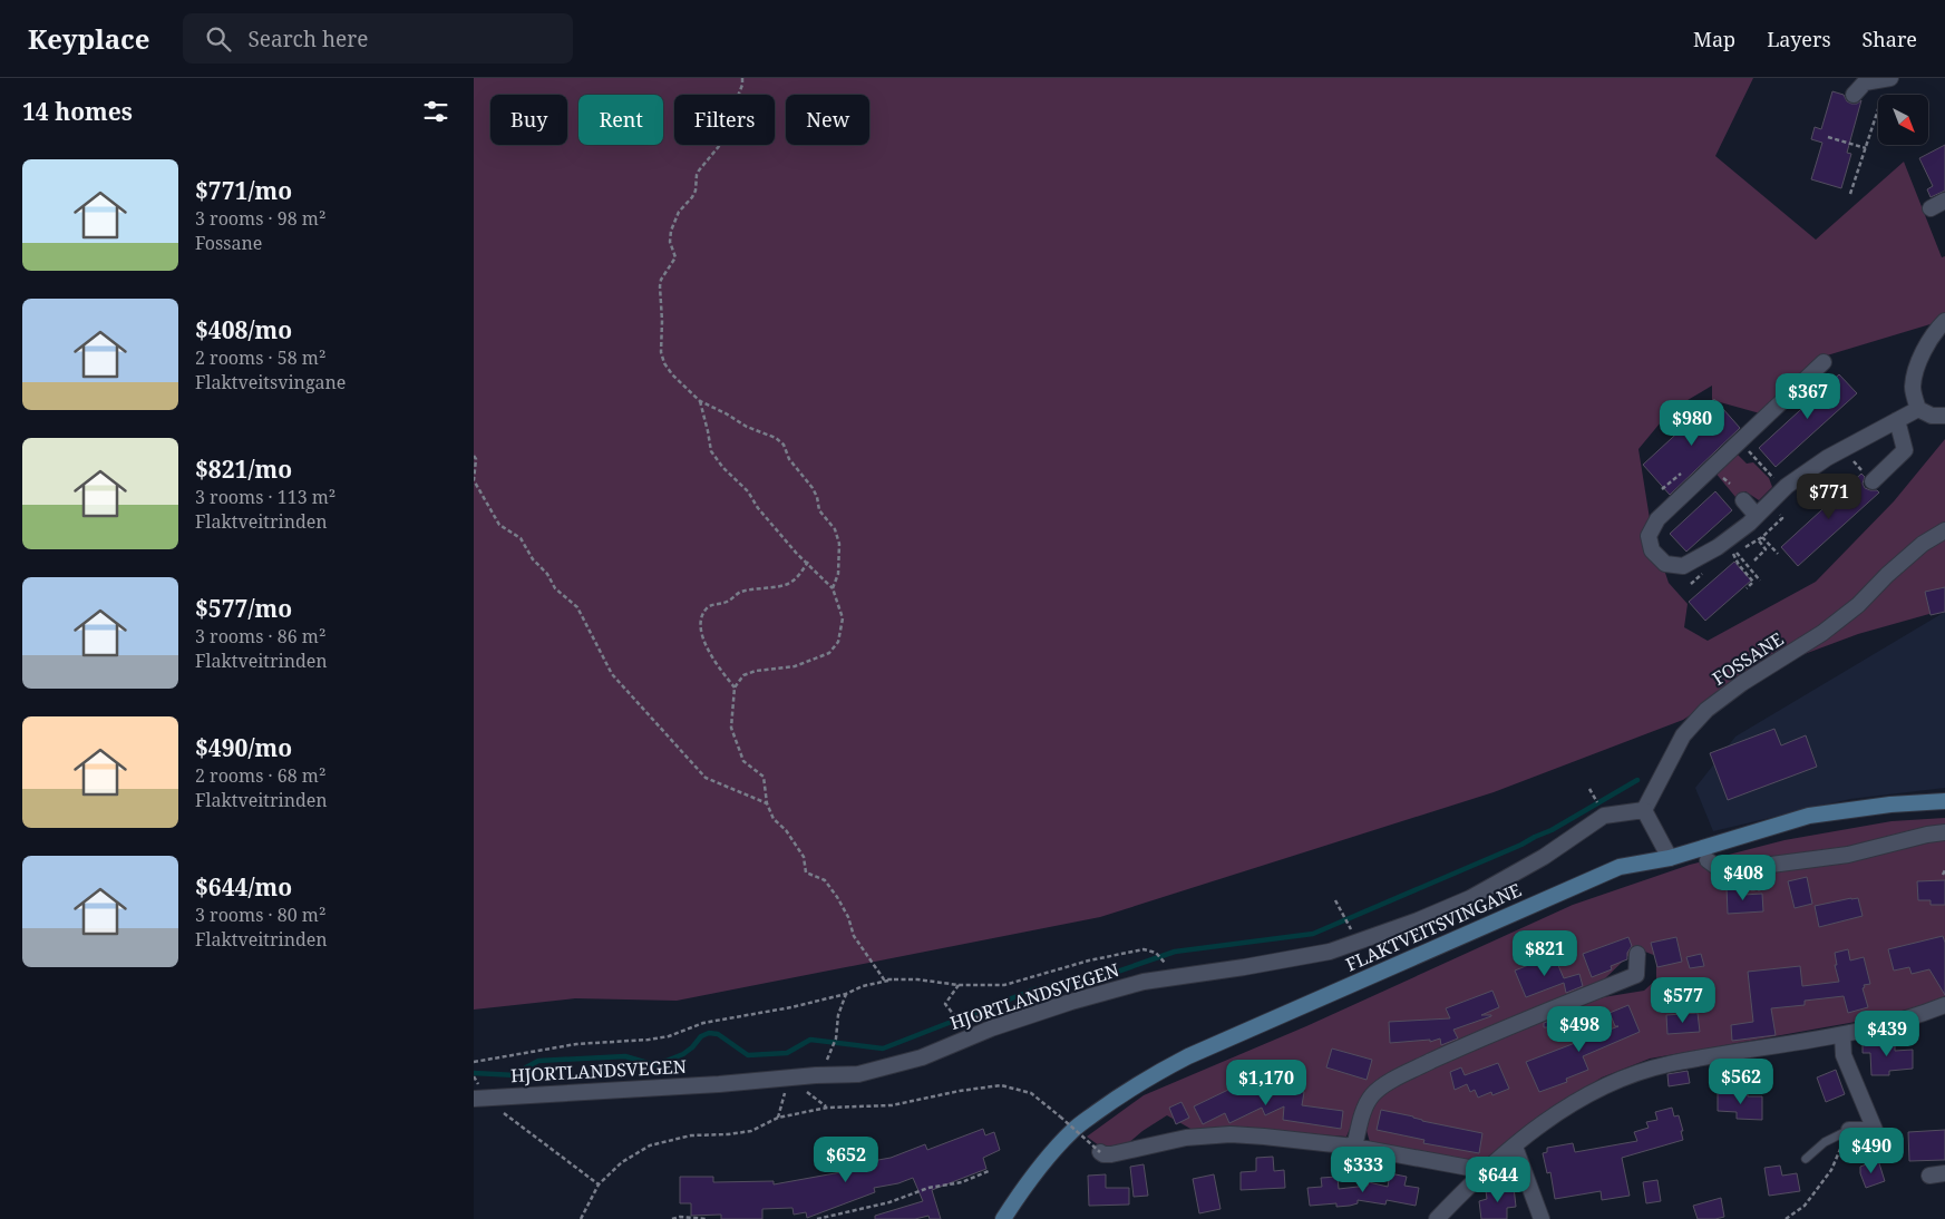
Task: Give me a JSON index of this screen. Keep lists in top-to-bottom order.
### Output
{
  "streets": {
    "main road": ["FLAKTVEITSVINGANE"],
    "street": ["FOSSANE", "HJORTLANDSVEGEN"]
  },
  "crossings": [
    ["FOSSANE", "HJORTLANDSVEGEN"]
  ],
  "north": "bottom right",
  "page": {
    "header": "Keyplace",
    "search": "Search here",
    "nav": ["Map", "Layers", "Share"],
    "heading": "14 homes",
    "chip": [
      "Buy",
      "Rent",
      "Filters",
      "New"
    ],
    "list": [
      {
        "name": "$771/mo",
        "note": "3 rooms · 98 m² · Fossane"
      },
      {
        "name": "$408/mo",
        "note": "2 rooms · 58 m² · Flaktveitsvingane"
      },
      {
        "name": "$821/mo",
        "note": "3 rooms · 113 m² · Flaktveitrinden"
      },
      {
        "name": "$577/mo",
        "note": "3 rooms · 86 m² · Flaktveitrinden"
      },
      {
        "name": "$490/mo",
        "note": "2 rooms · 68 m² · Flaktveitrinden"
      },
      {
        "name": "$644/mo",
        "note": "3 rooms · 80 m² · Flaktveitrinden"
      }
    ],
    "price": [
      "$367",
      "$980",
      "$771",
      "$408",
      "$821",
      "$577",
      "$498",
      "$439",
      "$562",
      "$1,170",
      "$490",
      "$652",
      "$333",
      "$644"
    ]
  }
}
